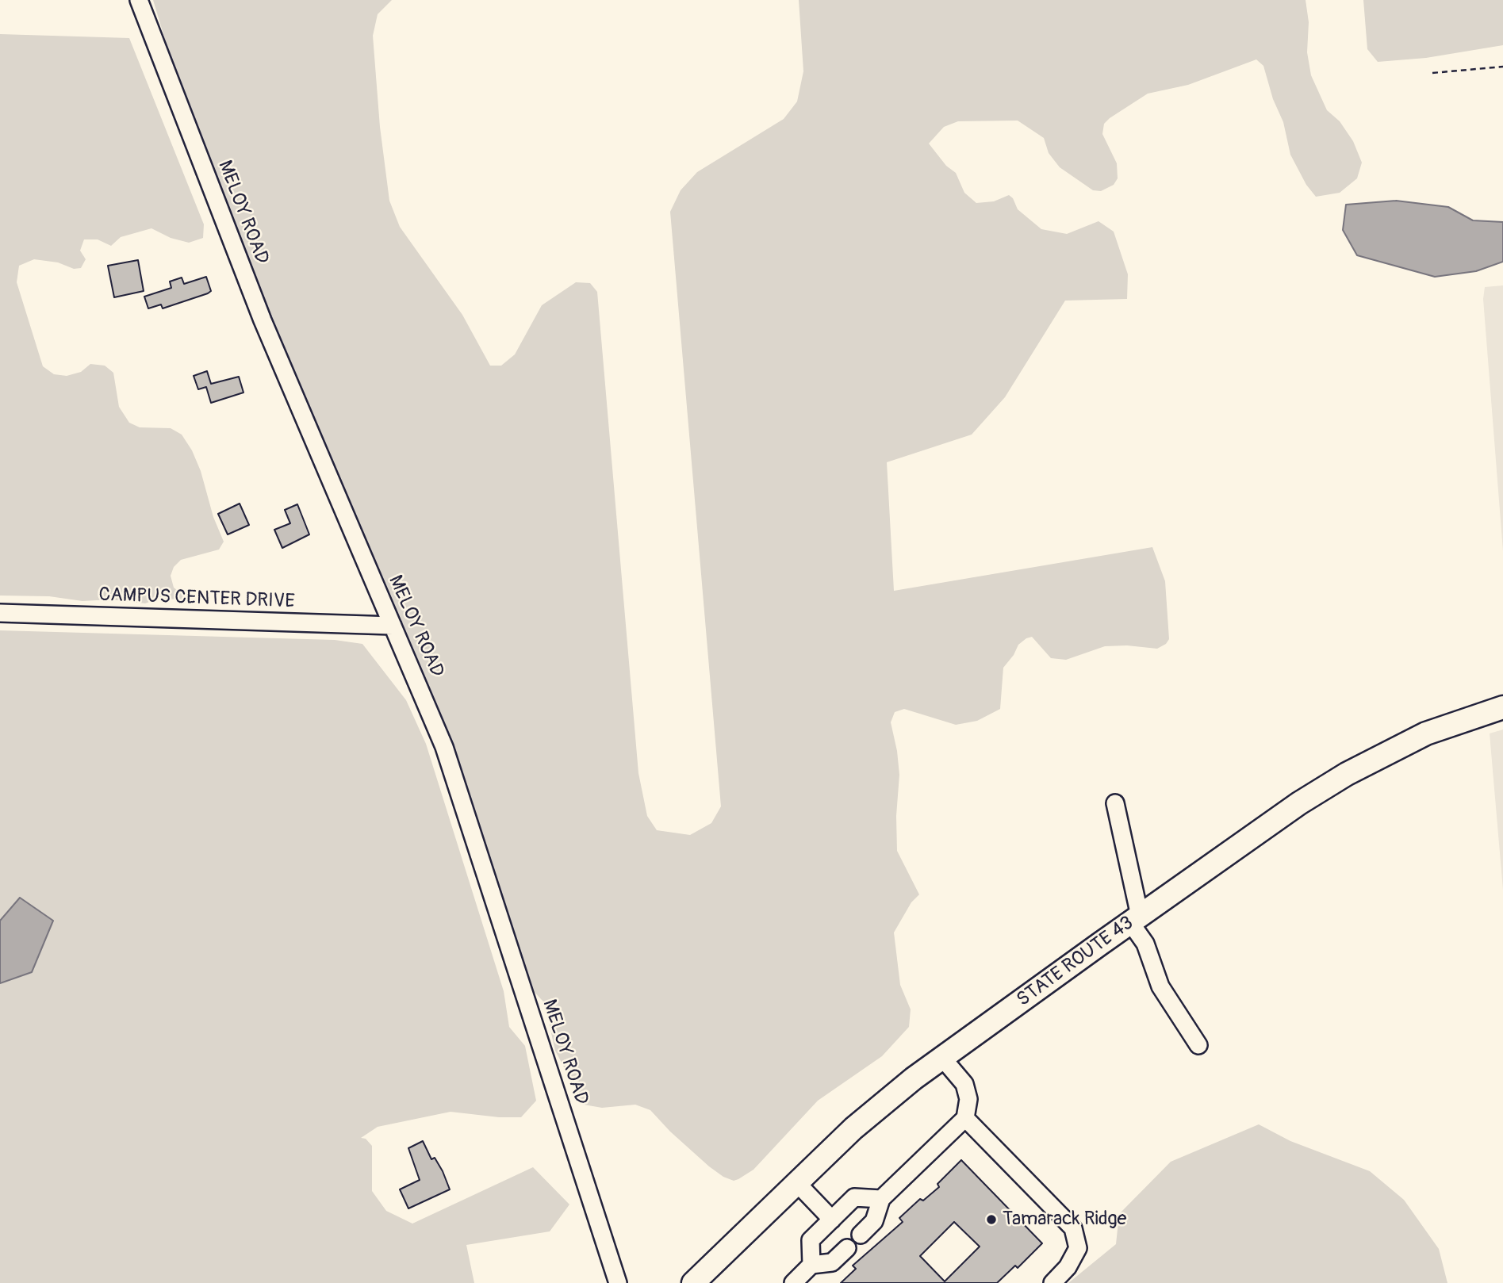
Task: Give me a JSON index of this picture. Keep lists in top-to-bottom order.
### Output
{
  "streets": {
    "main road": ["STATE ROUTE 43"],
    "street": ["MELOY ROAD", "CAMPUS CENTER DRIVE"]
  },
  "crossings": [
    ["MELOY ROAD", "CAMPUS CENTER DRIVE"]
  ],
  "places": ["Tamarack Ridge"]
}
